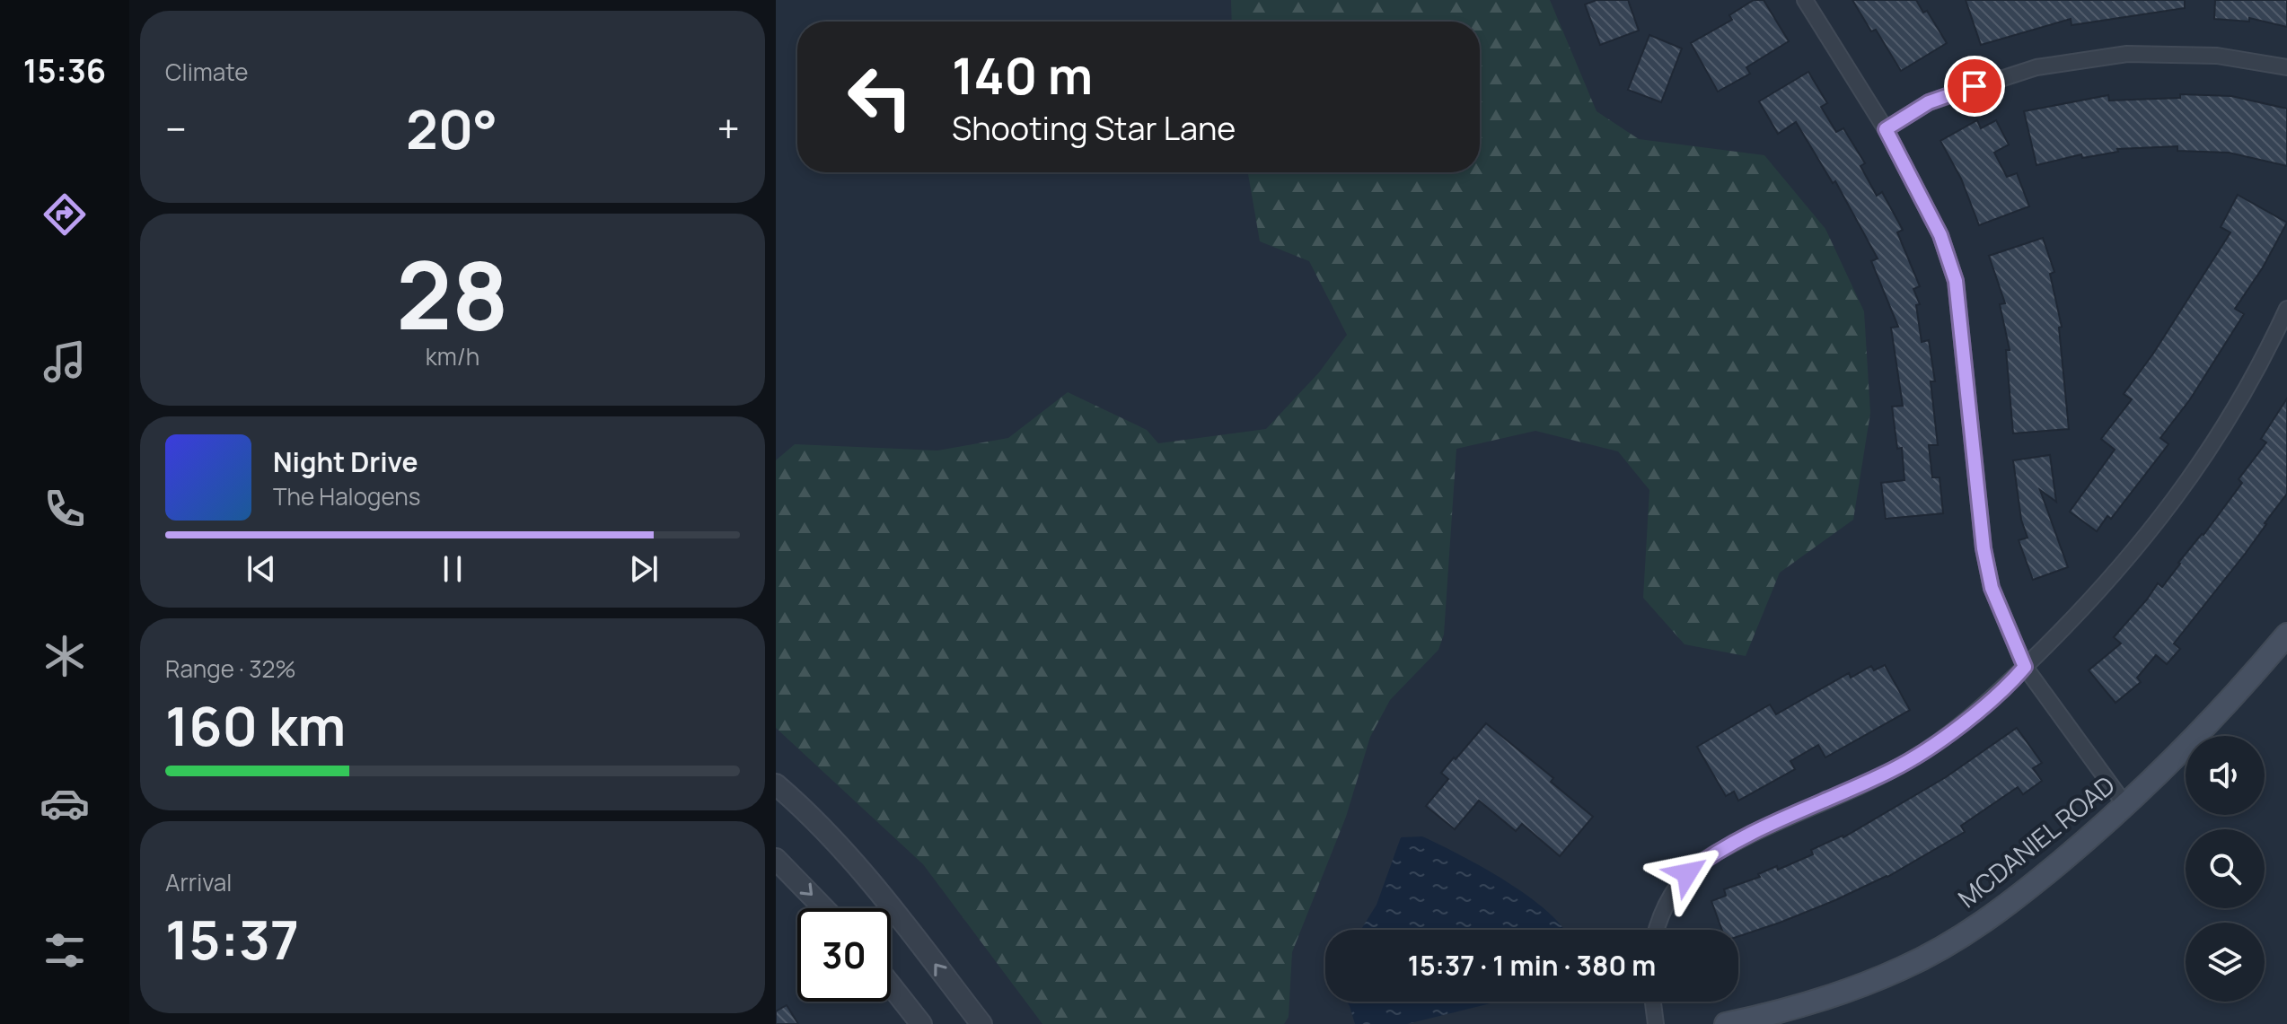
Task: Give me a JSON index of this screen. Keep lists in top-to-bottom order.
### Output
{
  "streets": {
    "main road": ["MCDANIEL ROAD"]
  },
  "page": {
    "tabs": "15:36",
    "tile": [
      "Climate",
      ["28", "km/h"],
      ["Range · 32%", "160 km"],
      ["Arrival", "15:37"]
    ],
    "turn": ["140 m", "Shooting Star Lane"],
    "heat": ["−", "20°", "+"],
    "song": ["Night Drive", "The Halogens"],
    "limit": "30",
    "trip": "15:37 · 1 min · 380 m"
  }
}
